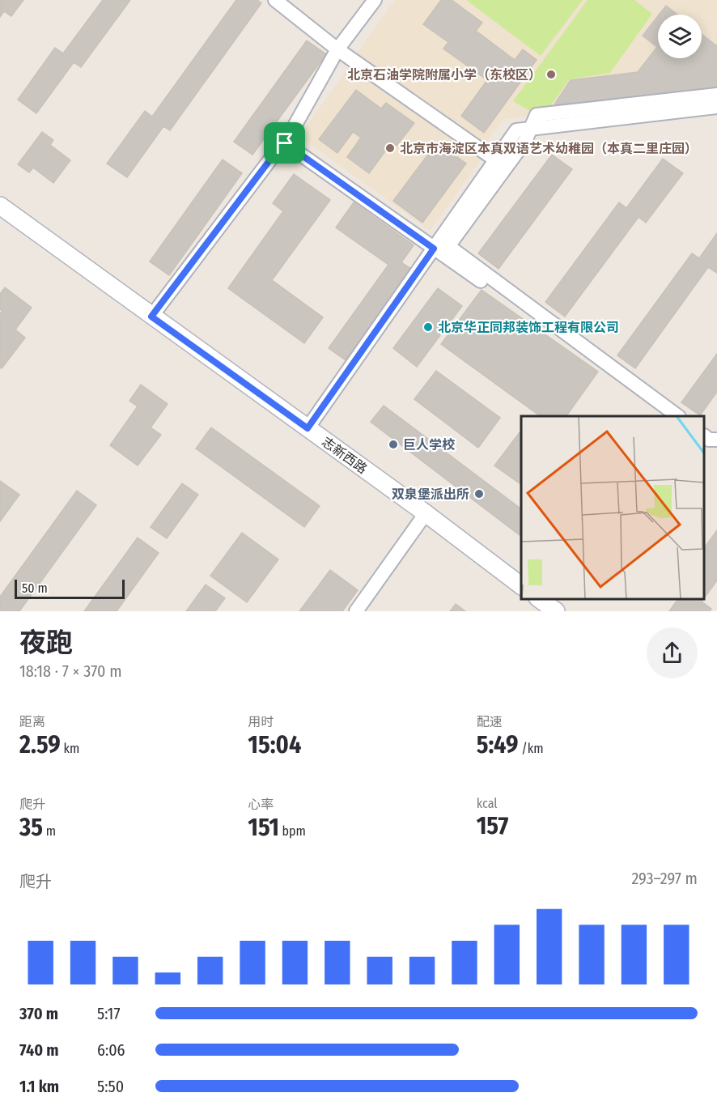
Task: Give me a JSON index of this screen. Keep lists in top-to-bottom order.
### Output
{
  "streets": {
    "street": ["志新西路"]
  },
  "places": [
    "北京石油学院附属小学（东校区）",
    "北京市海淀区本真双语艺术幼稚园（本真二里庄园）",
    "北京华正同邦装饰工程有限公司",
    "巨人学校",
    "双泉堡派出所"
  ],
  "scale_bar": "50 m",
  "page": {
    "scale": "50 m",
    "heading": ["夜跑", "18:18 · 7 × 370 m"],
    "stats": [
      ["距离", "2.59 km"],
      ["用时", "15:04"],
      ["配速", "5:49 /km"],
      ["爬升", "35 m"],
      ["心率", "151 bpm"],
      ["kcal", "157"]
    ],
    "chart": ["爬升", "293–297 m"],
    "list": [
      {
        "name": "370 m",
        "note": "5:17"
      },
      {
        "name": "740 m",
        "note": "6:06"
      },
      {
        "name": "1.1 km",
        "note": "5:50"
      }
    ]
  }
}
